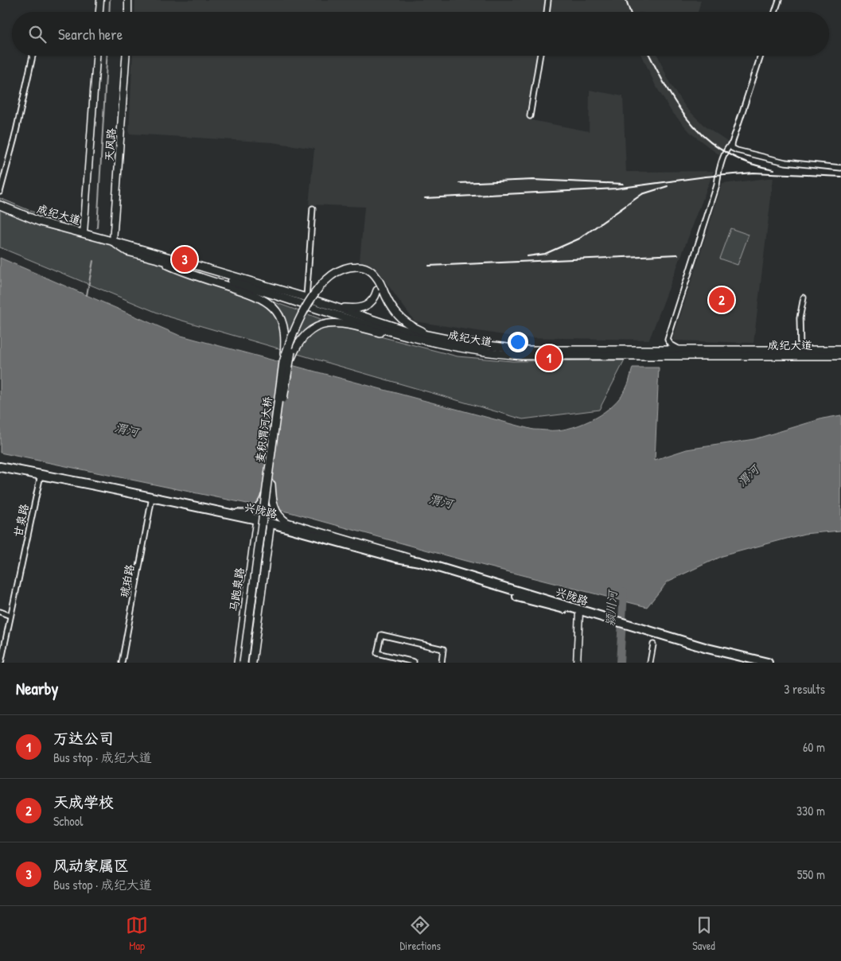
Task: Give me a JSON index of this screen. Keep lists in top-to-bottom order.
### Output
{
  "streets": {
    "highway": ["兴陇路"],
    "main road": [
      "天风路",
      "成纪大道",
      "麦积渭河大桥",
      "马跑泉路"
    ],
    "street": ["甘泉路", "琥珀路"]
  },
  "crossings": [
    ["天风路", "成纪大道"],
    ["兴陇路", "甘泉路"],
    ["兴陇路", "琥珀路"],
    ["兴陇路", "马跑泉路"]
  ],
  "water": ["渭河", "颍川河"],
  "page": {
    "search": "Search here",
    "pins": ["3", "2", "1"],
    "heading": ["Nearby", "3 results"],
    "list": [
      {
        "mark": "1",
        "name": "万达公司",
        "note": "Bus stop · 成纪大道",
        "value": "60 m"
      },
      {
        "mark": "2",
        "name": "天成学校",
        "note": "School",
        "value": "330 m"
      },
      {
        "mark": "3",
        "name": "风动家属区",
        "note": "Bus stop · 成纪大道",
        "value": "550 m"
      }
    ],
    "nav": ["Map", "Directions", "Saved"]
  }
}
